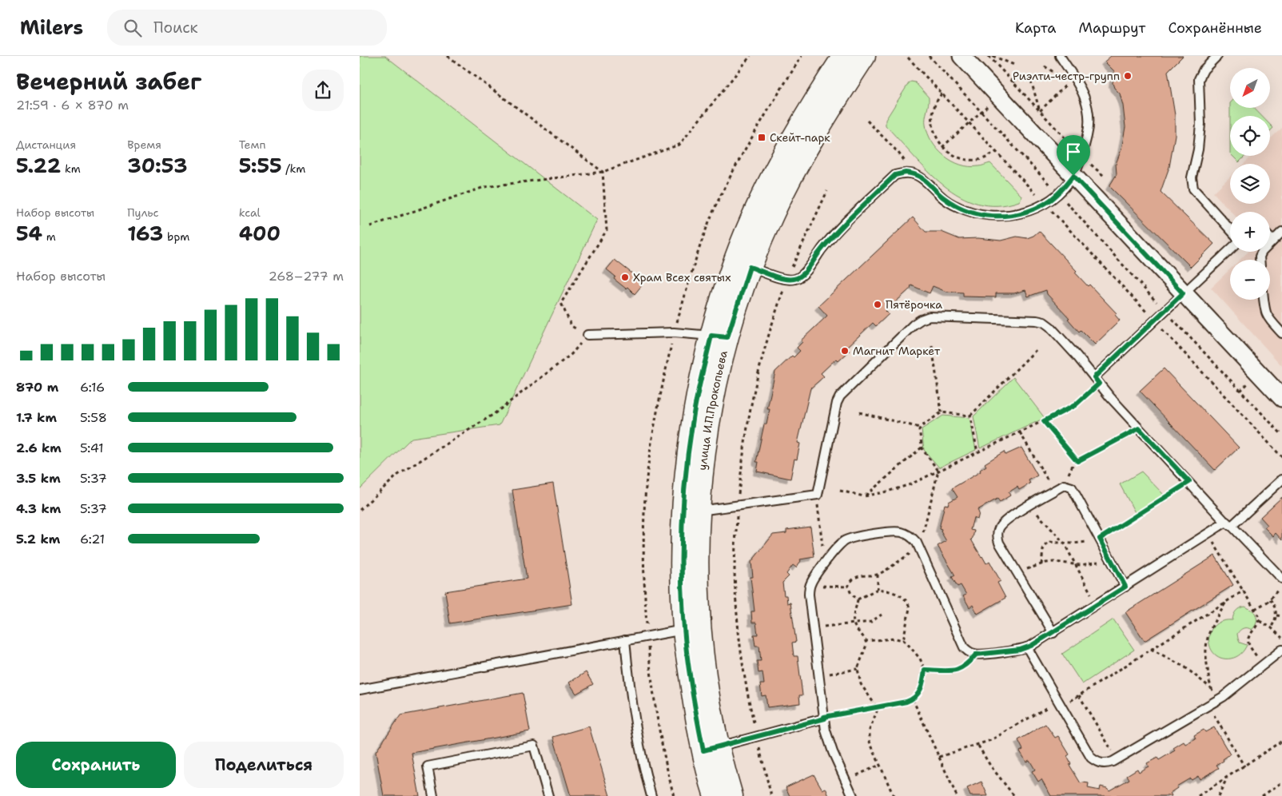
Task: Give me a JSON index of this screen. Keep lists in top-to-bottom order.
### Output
{
  "streets": {
    "street": ["улица И.П.Прокопьева"]
  },
  "places": {
    "other": [
      "Риэлти-честр-групп",
      "Храм Всех святых",
      "Пятёрочка",
      "Магнит Маркет"
    ],
    "transit": ["Скейт-парк"]
  },
  "north": "bottom left",
  "page": {
    "header": "Milers",
    "search": "Поиск",
    "nav": ["Карта", "Маршрут", "Сохранённые"],
    "heading": ["Вечерний забег", "21:59 · 6 × 870 m"],
    "map_buttons": ["+", "−"],
    "stats": [
      ["Дистанция", "5.22 km"],
      ["Время", "30:53"],
      ["Темп", "5:55 /km"],
      ["Набор высоты", "54 m"],
      ["Пульс", "163 bpm"],
      ["kcal", "400"]
    ],
    "chart": ["Набор высоты", "268–277 m"],
    "list": [
      {
        "name": "870 m",
        "note": "6:16"
      },
      {
        "name": "1.7 km",
        "note": "5:58"
      },
      {
        "name": "2.6 km",
        "note": "5:41"
      },
      {
        "name": "3.5 km",
        "note": "5:37"
      },
      {
        "name": "4.3 km",
        "note": "5:37"
      },
      {
        "name": "5.2 km",
        "note": "6:21"
      }
    ],
    "buttons": ["Сохранить", "Поделиться"]
  }
}
